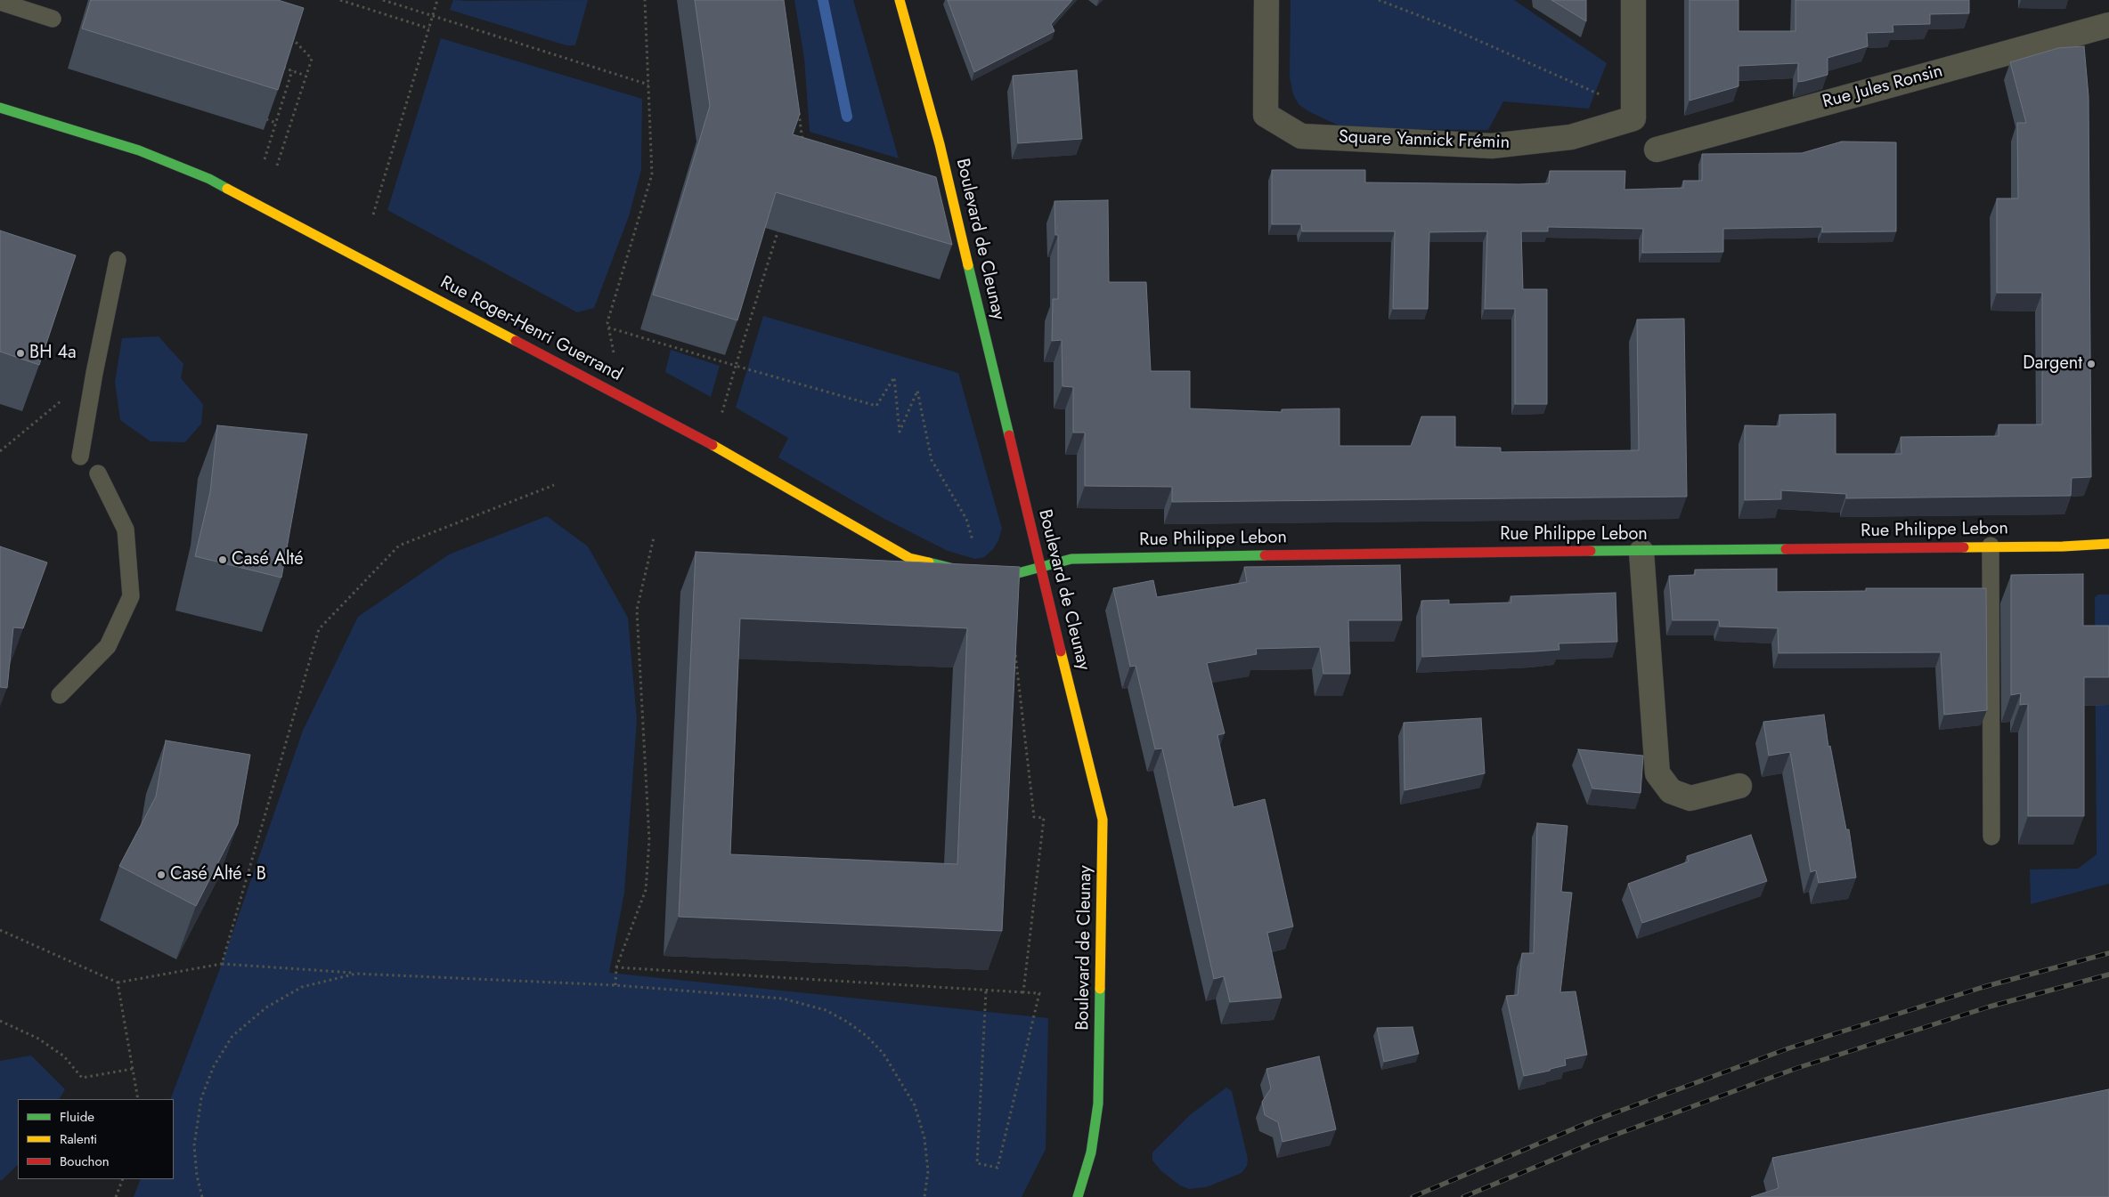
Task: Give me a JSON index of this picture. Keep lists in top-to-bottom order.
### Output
{
  "streets": {
    "street": [
      "Rue Jules Ronsin",
      "Square Yannick Frémin",
      "Boulevard de Cleunay",
      "Rue Roger-Henri Guerrand",
      "Rue Philippe Lebon"
    ]
  },
  "crossings": [
    ["Boulevard de Cleunay", "Rue Roger-Henri Guerrand"],
    ["Boulevard de Cleunay", "Rue Philippe Lebon"],
    ["Rue Roger-Henri Guerrand", "Rue Philippe Lebon"]
  ],
  "places": [
    "BH 4a",
    "Dargent",
    "Casé Alté",
    "Casé Alté - B"
  ],
  "legend": ["Fluide", "Ralenti", "Bouchon"]
}
